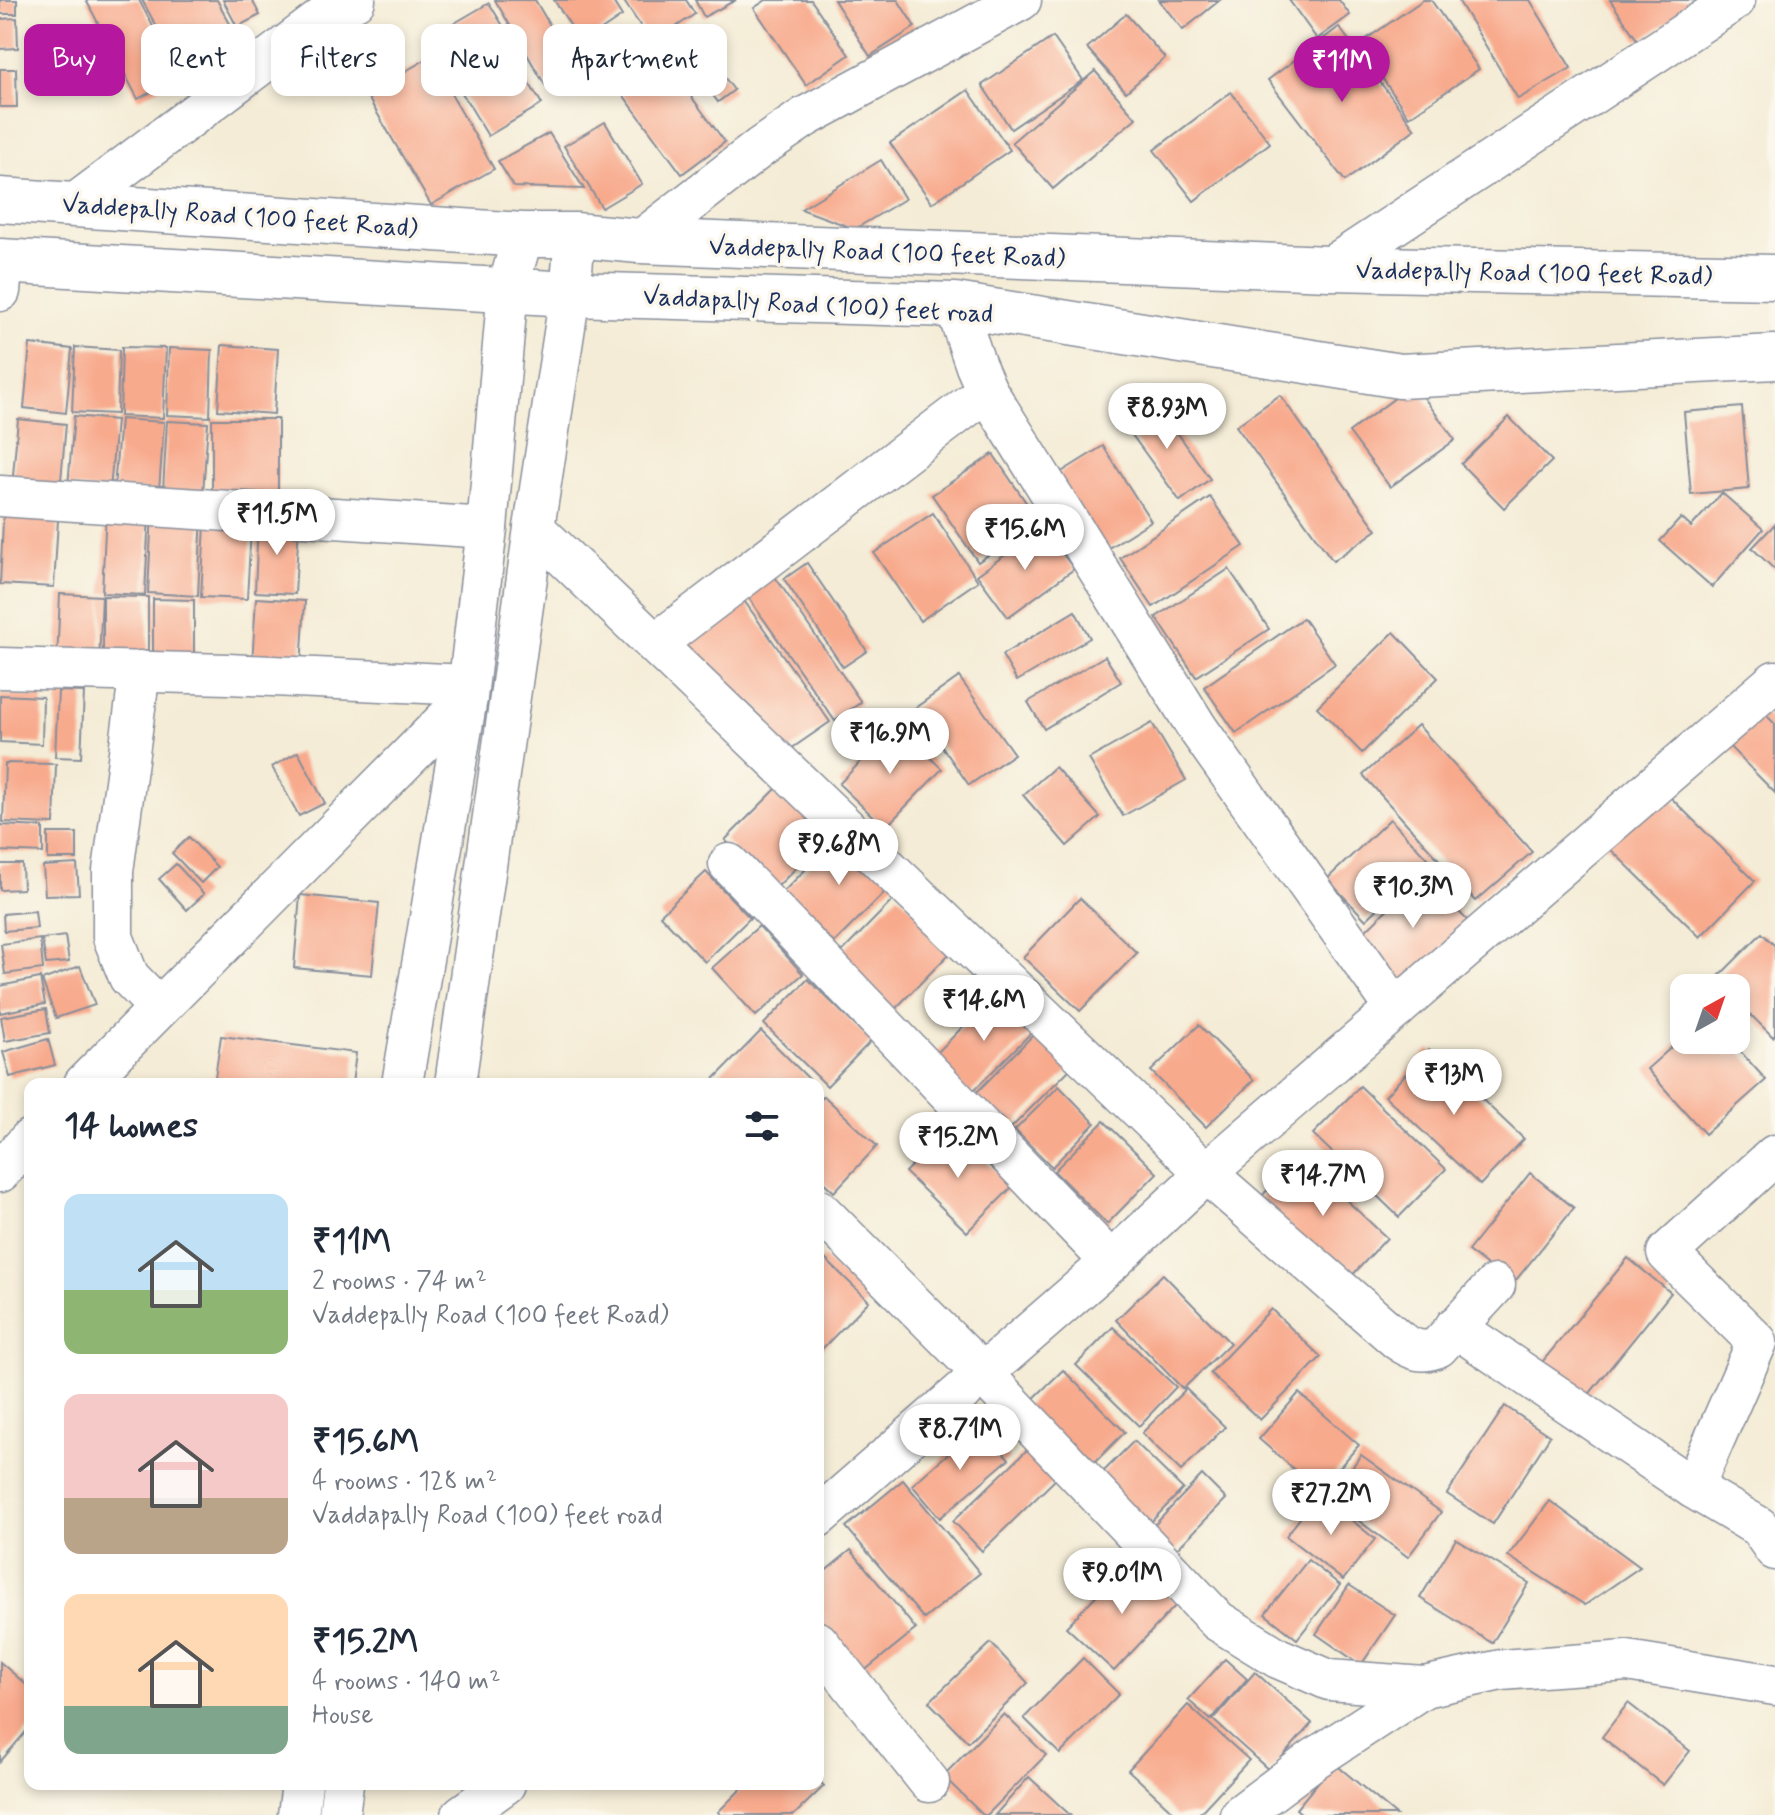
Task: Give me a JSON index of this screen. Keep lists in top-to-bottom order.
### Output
{
  "streets": {
    "main road": ["Vaddepally Road (100 feet Road)", "Vaddapally Road (100) feet road"]
  },
  "north": "top right",
  "page": {
    "chip": [
      "Buy",
      "Rent",
      "Filters",
      "New",
      "Apartment"
    ],
    "price": [
      "₹11M",
      "₹8.93M",
      "₹11.5M",
      "₹15.6M",
      "₹16.9M",
      "₹9.68M",
      "₹10.3M",
      "₹14.6M",
      "₹13M",
      "₹15.2M",
      "₹14.7M",
      "₹8.71M",
      "₹27.2M",
      "₹9.01M"
    ],
    "heading": "14 homes",
    "list": [
      {
        "name": "₹11M",
        "note": "2 rooms · 74 m² · Vaddepally Road (100 feet Road)"
      },
      {
        "name": "₹15.6M",
        "note": "4 rooms · 128 m² · Vaddapally Road (100) feet road"
      },
      {
        "name": "₹15.2M",
        "note": "4 rooms · 140 m² · House"
      }
    ]
  }
}
